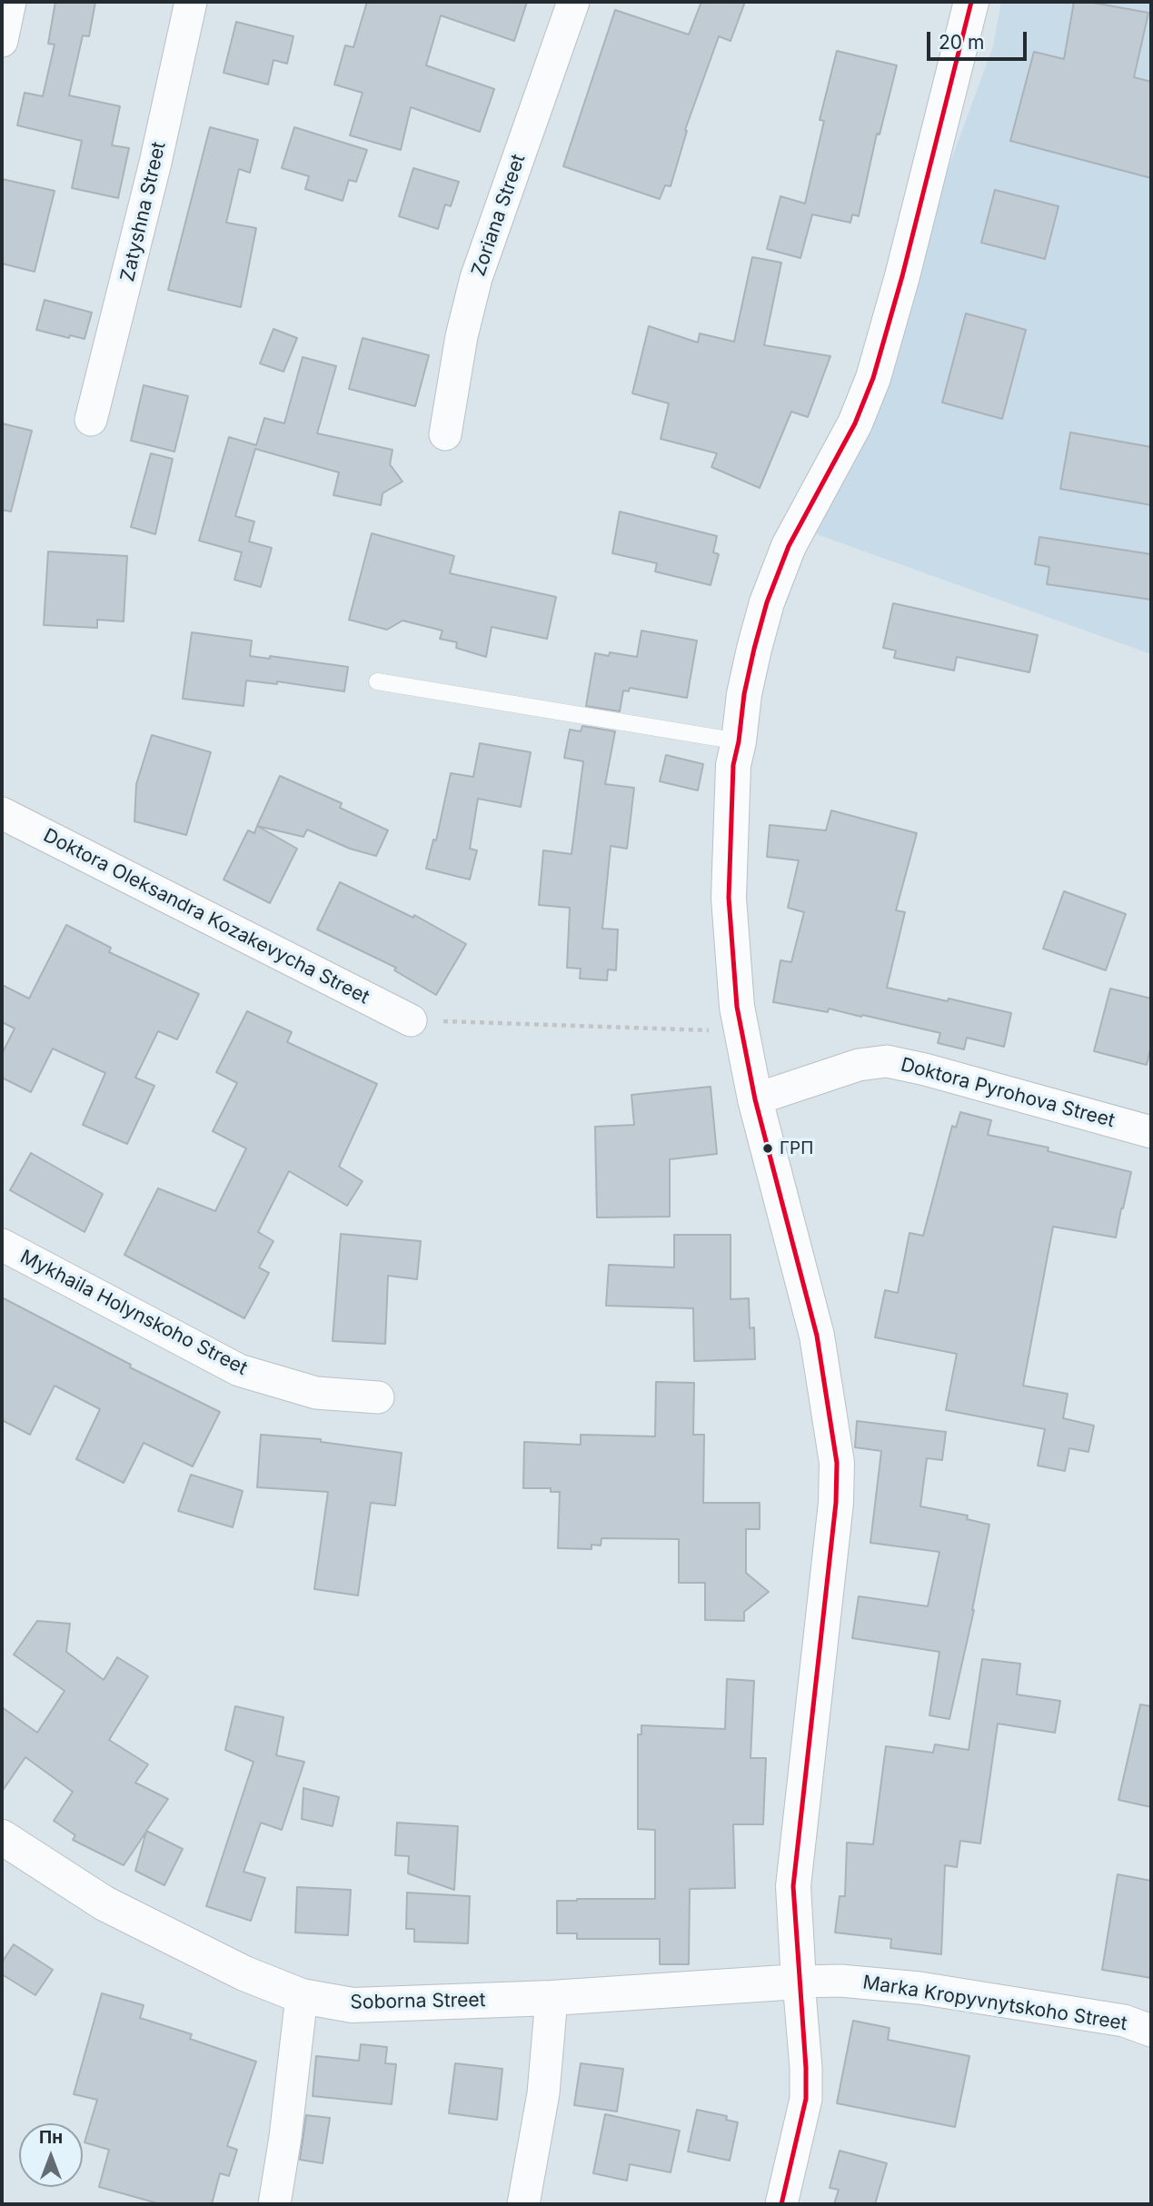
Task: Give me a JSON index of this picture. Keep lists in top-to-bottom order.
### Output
{
  "streets": {
    "street": [
      "Zatyshna Street",
      "Zoriana Street",
      "Doktora Oleksandra Kozakevycha Street",
      "Doktora Pyrohova Street",
      "Mykhaila Holynskoho Street",
      "Soborna Street",
      "Marka Kropyvnytskoho Street"
    ]
  },
  "crossings": [
    ["Soborna Street", "Marka Kropyvnytskoho Street"]
  ],
  "places": ["ГРП"],
  "scale_bar": "20 m",
  "north": "top"
}
